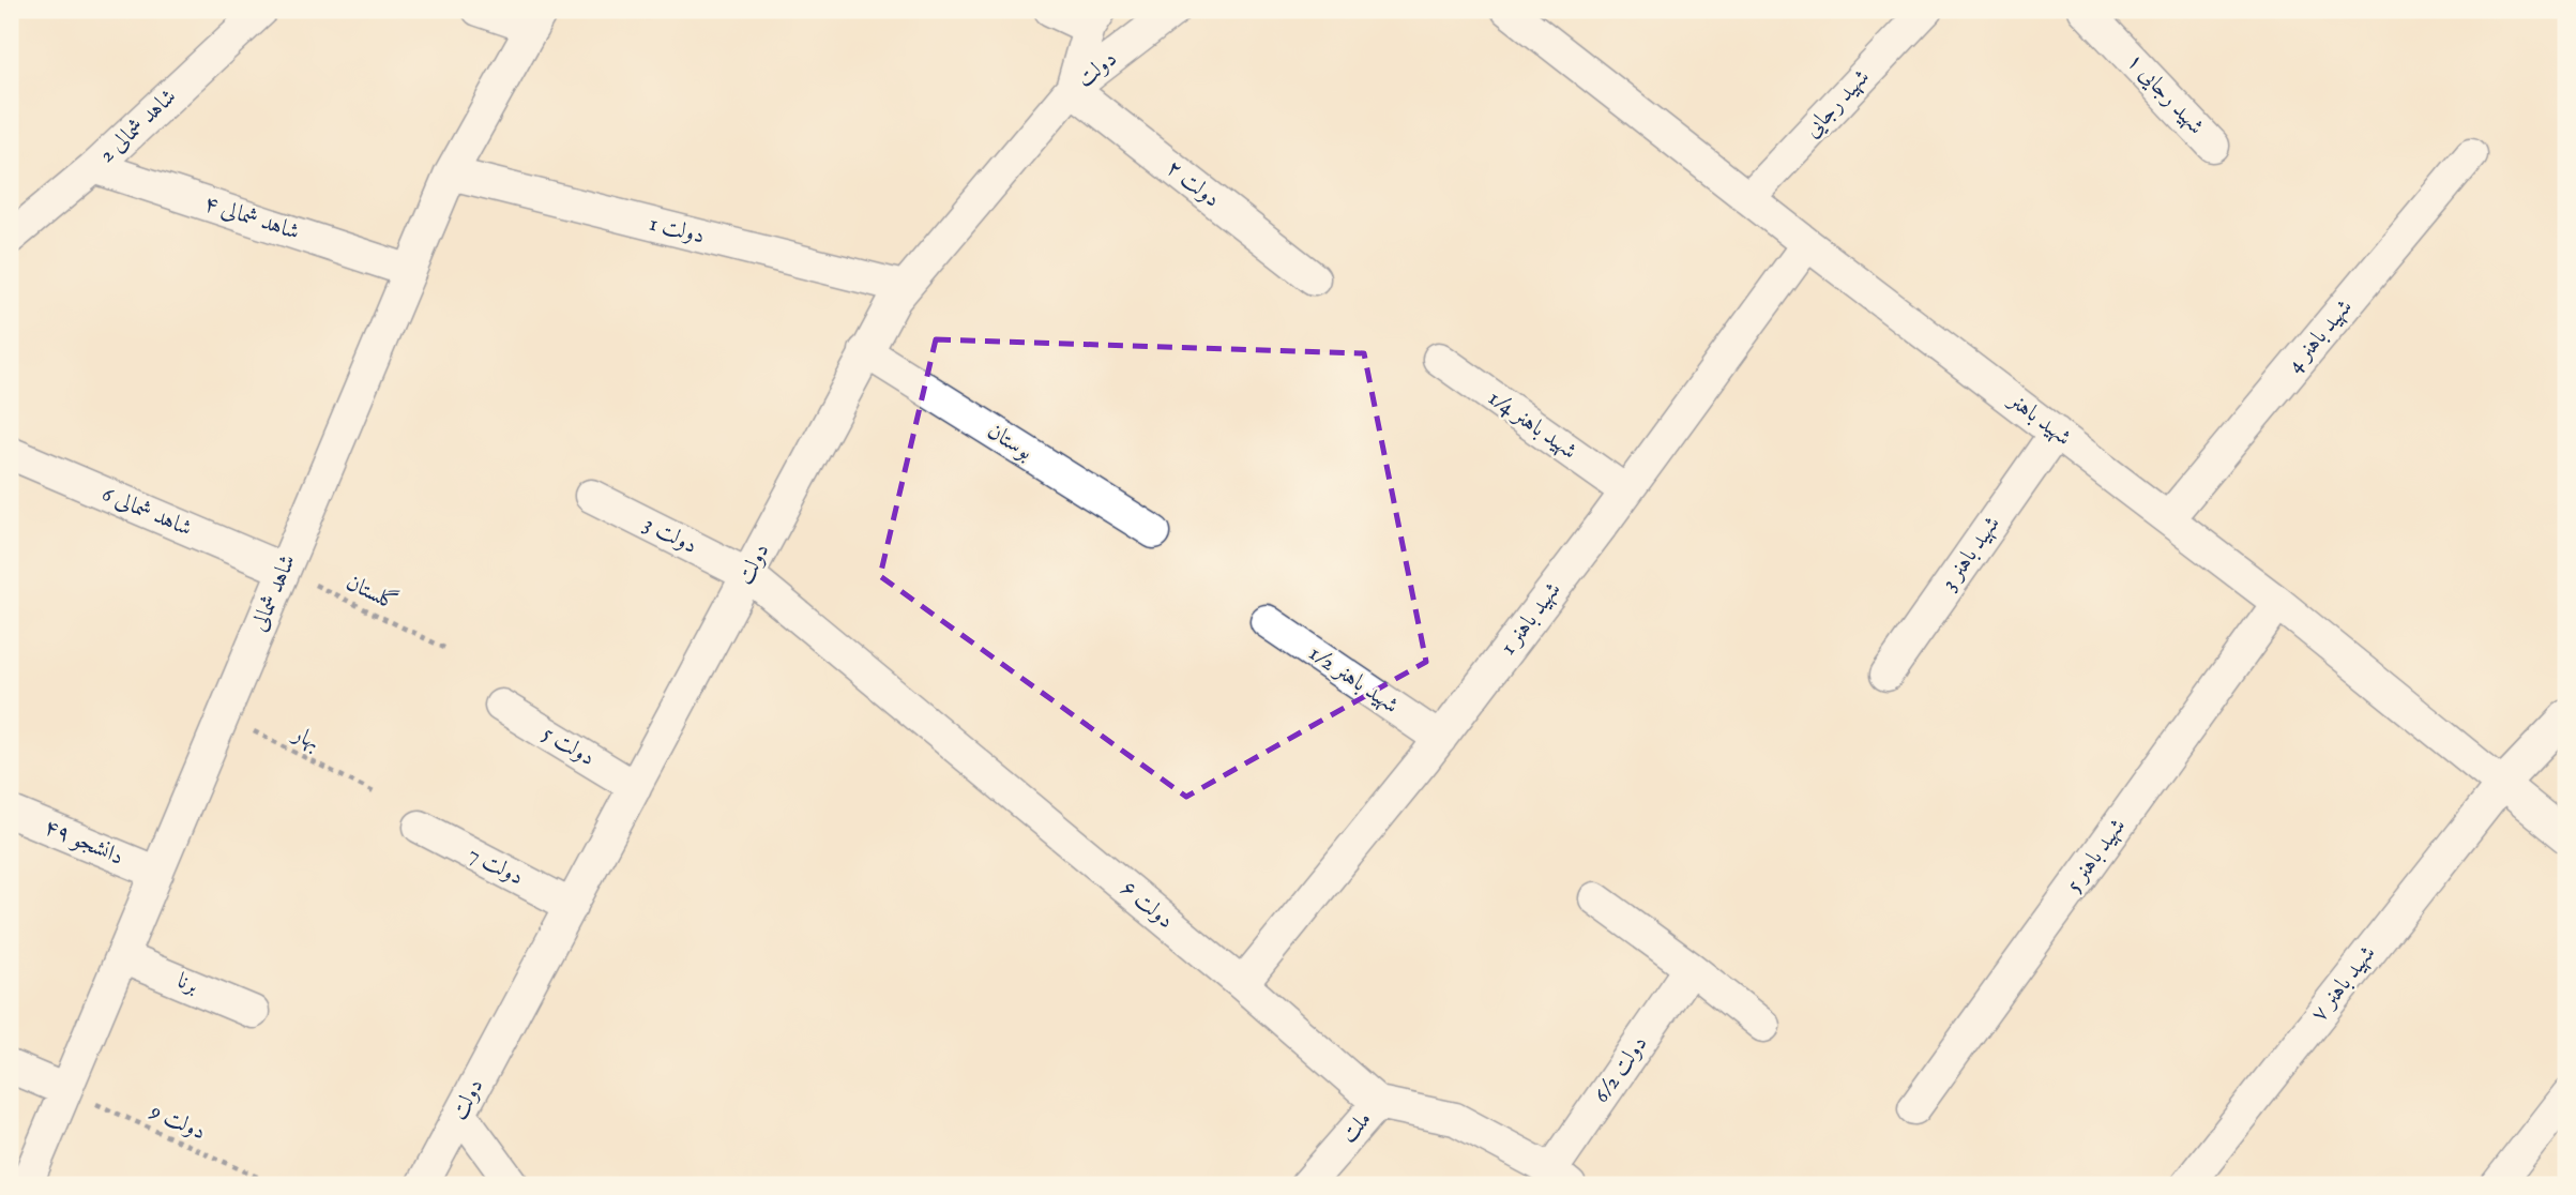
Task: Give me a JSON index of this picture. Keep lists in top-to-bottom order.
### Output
{
  "streets": {
    "street": [
      "دولت",
      "شهید رجایی ۱",
      "شهید رجایی",
      "شاهد شمالی 2",
      "دولت ۲",
      "شاهد شمالی ۴",
      "دولت 1",
      "شهید باهنر 4",
      "شهید باهنر",
      "شهید باهنر 1/4",
      "بوستان",
      "شاهد شمالی 6",
      "دولت 3",
      "شهید باهنر 3",
      "شاهد شمالی",
      "شهید باهنر 1",
      "شهید باهنر 1/2",
      "دولت 5",
      "دانشجو ۴۹",
      "شهید باهنر 5",
      "دولت 7",
      "دولت ۶",
      "برنا",
      "شهید باهنر ۷",
      "دولت 6/2",
      "ملت"
    ],
    "path": ["گلستان", "بهار", "دولت 9"]
  },
  "crossings": [
    ["دولت", "دولت ۲"],
    ["دولت", "دولت 1"],
    ["دولت", "بوستان"],
    ["دولت", "دولت 3"],
    ["دولت", "دولت 5"],
    ["دولت", "دولت 7"],
    ["دولت", "دولت ۶"],
    ["شهید رجایی", "شهید باهنر"],
    ["شاهد شمالی 2", "شاهد شمالی ۴"],
    ["شاهد شمالی ۴", "شاهد شمالی"],
    ["دولت 1", "شاهد شمالی"],
    ["شهید باهنر 4", "شهید باهنر"],
    ["شهید باهنر", "شهید باهنر 3"],
    ["شهید باهنر", "شهید باهنر 1"],
    ["شهید باهنر", "شهید باهنر 5"],
    ["شهید باهنر", "شهید باهنر ۷"],
    ["شهید باهنر 1/4", "شهید باهنر 1"],
    ["شاهد شمالی 6", "شاهد شمالی"],
    ["شاهد شمالی 6", "گلستان"],
    ["دولت 3", "دولت ۶"],
    ["شاهد شمالی", "گلستان"],
    ["شاهد شمالی", "بهار"],
    ["شاهد شمالی", "دانشجو ۴۹"],
    ["شاهد شمالی", "برنا"],
    ["شاهد شمالی", "دولت 9"],
    ["شهید باهنر 1", "شهید باهنر 1/2"],
    ["شهید باهنر 1", "دولت ۶"],
    ["دولت ۶", "دولت 6/2"],
    ["دولت ۶", "ملت"]
  ]
}
